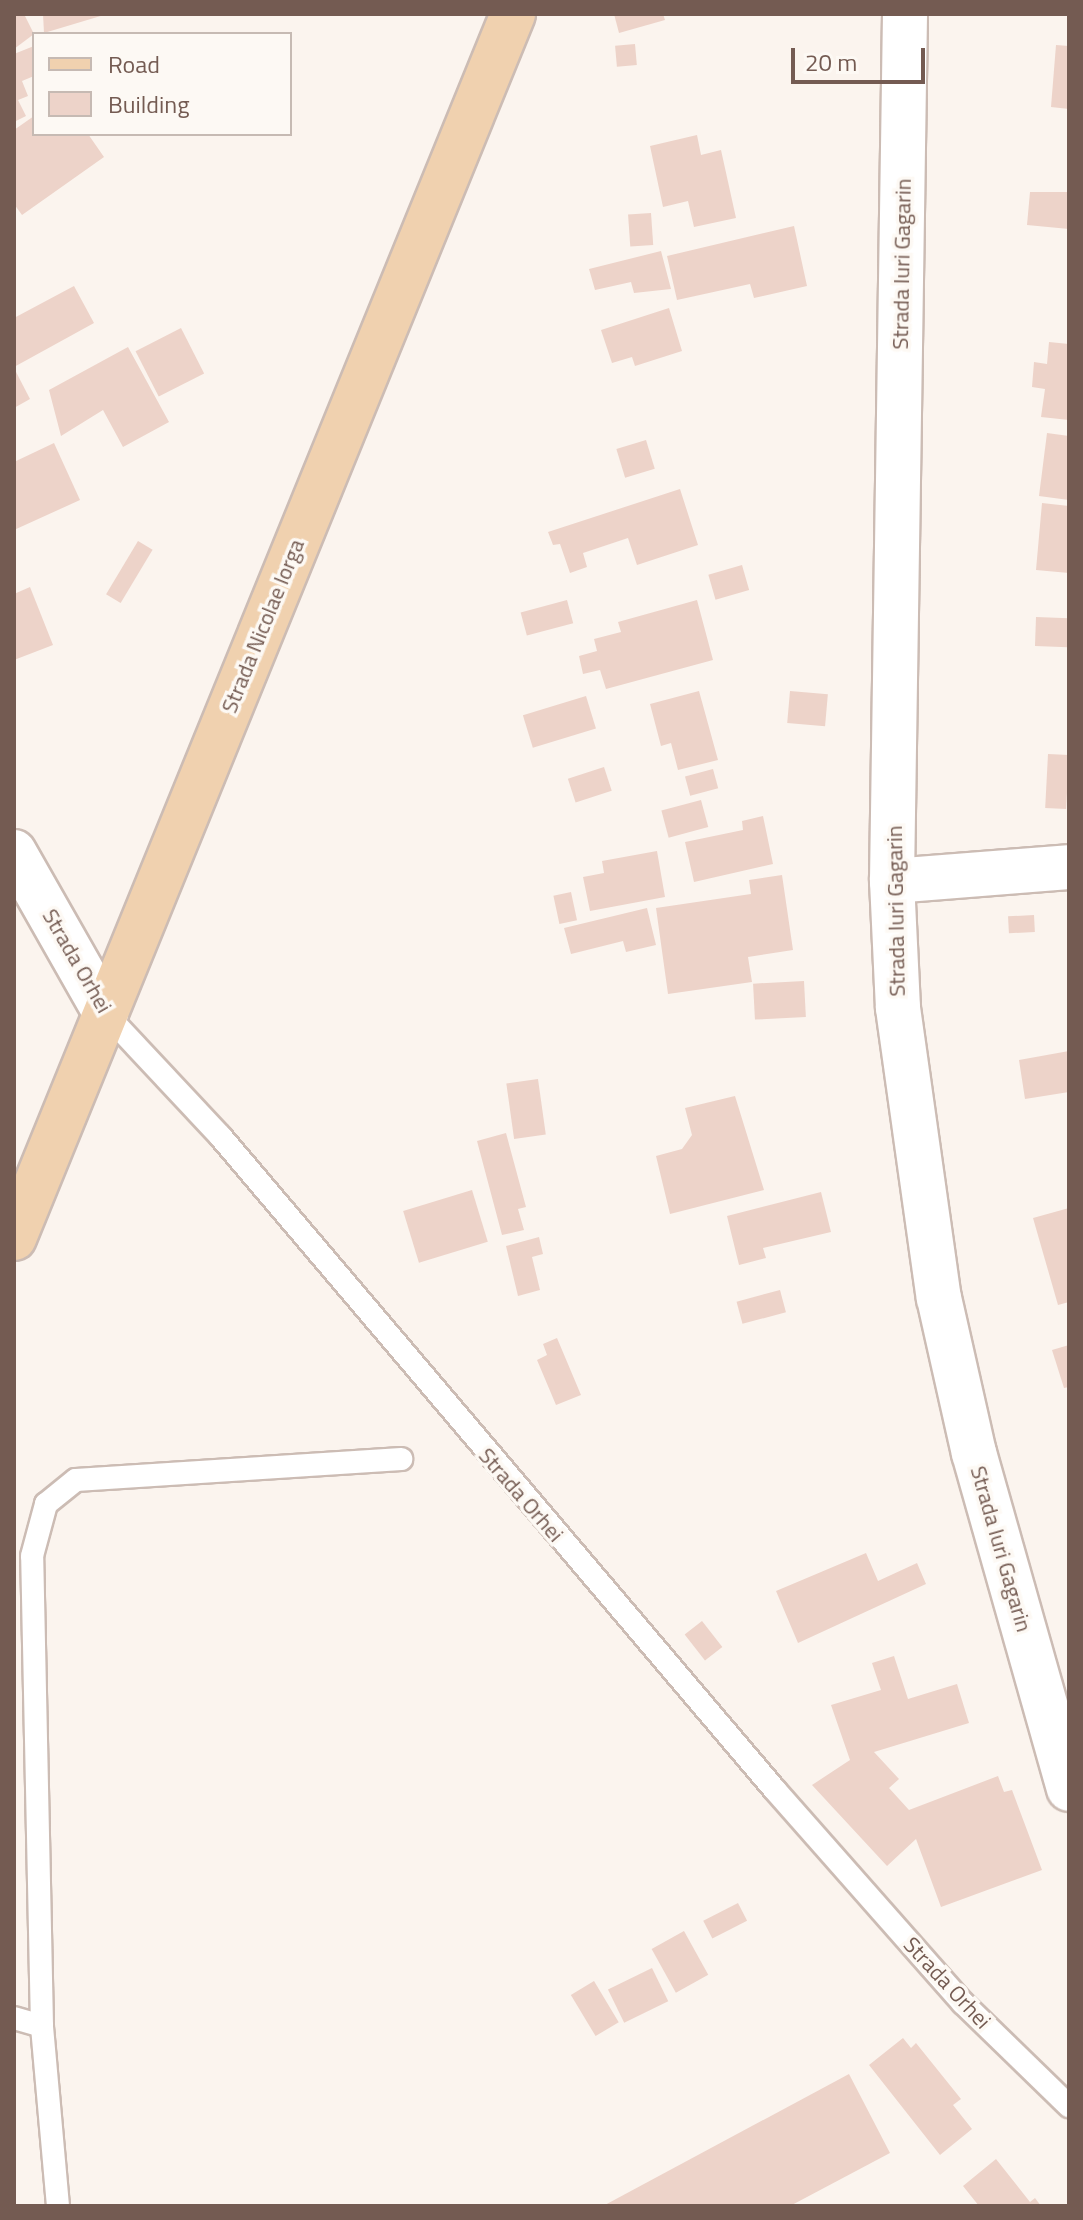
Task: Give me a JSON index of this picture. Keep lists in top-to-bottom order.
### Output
{
  "streets": {
    "main road": ["Strada Nicolae Iorga"],
    "street": ["Strada Iuri Gagarin", "Strada Orhei"]
  },
  "crossings": [
    ["Strada Nicolae Iorga", "Strada Orhei"]
  ],
  "legend": ["Road", "Building"],
  "scale_bar": "20 m"
}
